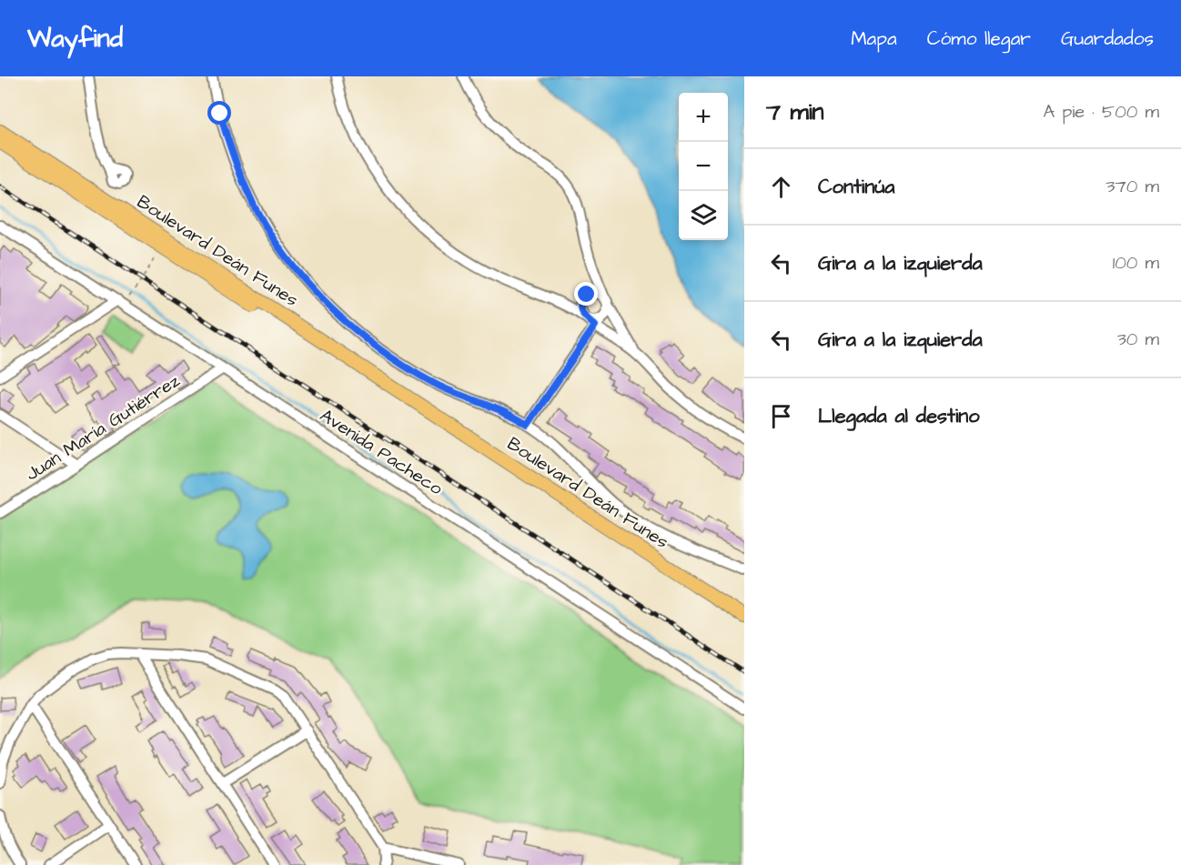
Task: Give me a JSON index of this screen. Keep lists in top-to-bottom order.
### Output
{
  "streets": {
    "main road": ["Boulevard Deán Funes"],
    "street": ["Juan María Gutiérrez", "Avenida Pacheco"]
  },
  "crossings": [
    ["Juan María Gutiérrez", "Avenida Pacheco"]
  ],
  "page": {
    "header": "Wayfind",
    "nav": ["Mapa", "Cómo llegar", "Guardados"],
    "heading": ["7 min", "A pie · 500 m"],
    "map_buttons": ["+", "−"],
    "list": [
      ["Continúa", "370 m"],
      ["Gira a la izquierda", "100 m"],
      ["Gira a la izquierda", "30 m"],
      "Llegada al destino"
    ]
  }
}
